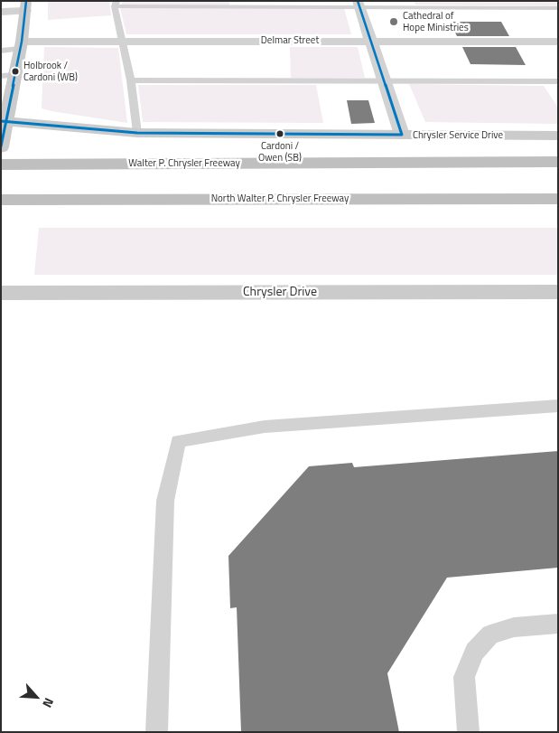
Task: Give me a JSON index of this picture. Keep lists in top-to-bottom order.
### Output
{
  "streets": {
    "highway": ["Walter P. Chrysler Freeway", "North Walter P. Chrysler Freeway"],
    "street": ["Delmar Street", "Chrysler Service Drive", "Chrysler Drive"]
  },
  "places": ["Cathedral of Hope Ministries", "Holbrook / Cardoni (WB)", "Cardoni / Owen (SB)"],
  "north": "bottom right"
}
